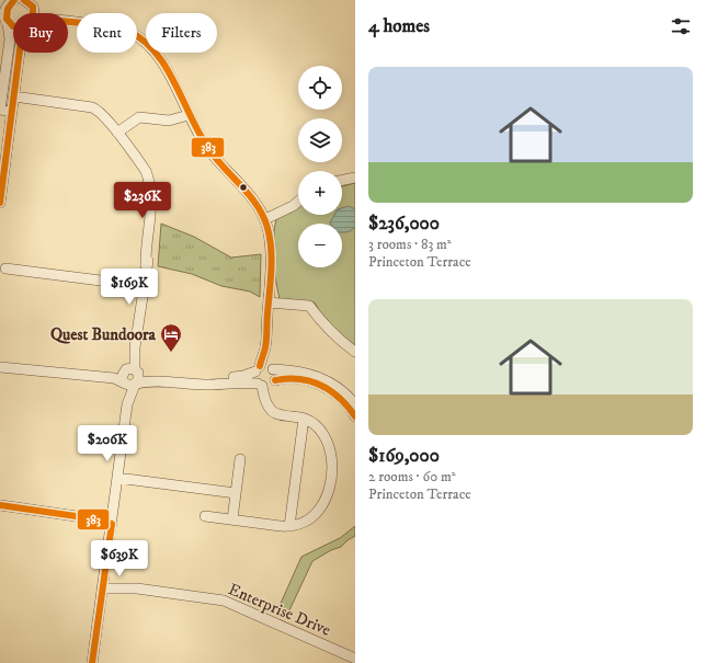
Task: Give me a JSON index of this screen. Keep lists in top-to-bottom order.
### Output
{
  "streets": {
    "street": ["Enterprise Drive"]
  },
  "places": {
    "hotel": ["Quest Bundoora"]
  },
  "lines": ["transit line 383"],
  "page": {
    "heading": "4 homes",
    "chip": ["Buy", "Rent", "Filters"],
    "list": [
      {
        "name": "$236,000",
        "note": "3 rooms · 83 m² · Princeton Terrace"
      },
      {
        "name": "$169,000",
        "note": "2 rooms · 60 m² · Princeton Terrace"
      }
    ],
    "map_buttons": ["+", "−"],
    "price": [
      "$236K",
      "$169K",
      "$206K",
      "$639K"
    ]
  }
}
